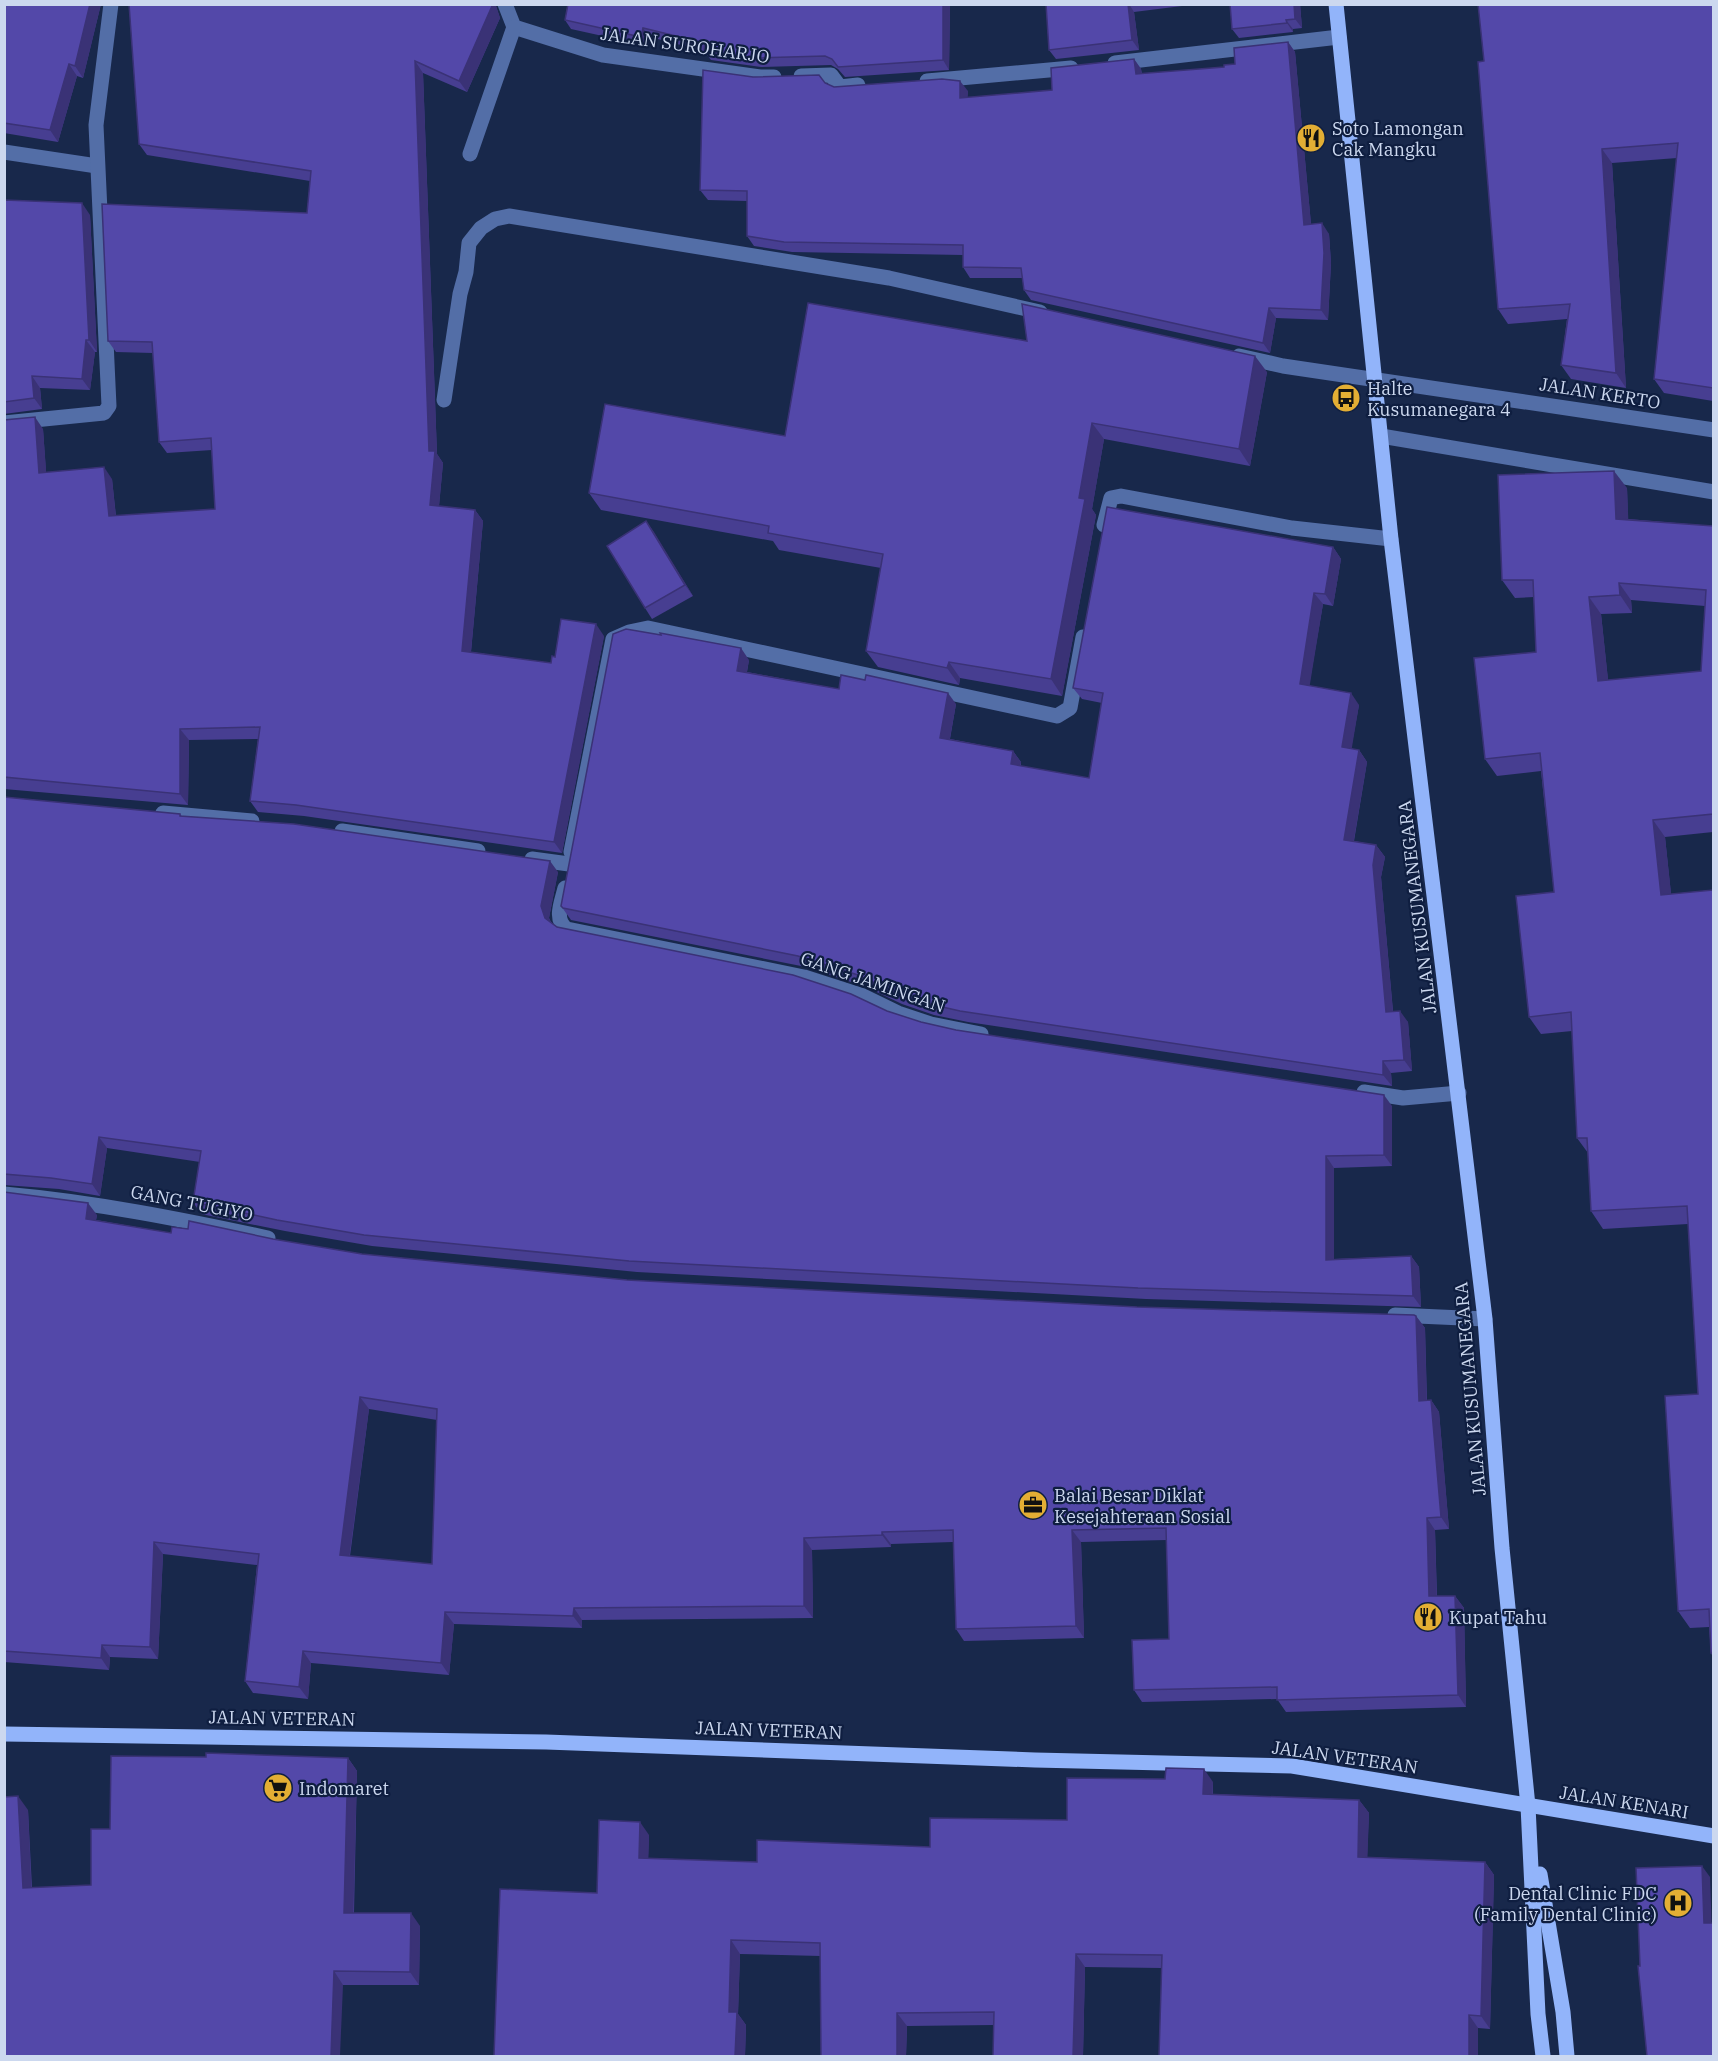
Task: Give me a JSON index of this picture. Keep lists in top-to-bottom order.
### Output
{
  "streets": {
    "main road": ["JALAN KUSUMANEGARA", "JALAN VETERAN", "JALAN KENARI"],
    "street": [
      "JALAN SUROHARJO",
      "JALAN KERTO",
      "GANG JAMINGAN",
      "GANG TUGIYO"
    ]
  },
  "crossings": [
    ["JALAN KERTO", "JALAN KUSUMANEGARA"],
    ["JALAN KUSUMANEGARA", "JALAN VETERAN"],
    ["JALAN KUSUMANEGARA", "JALAN KENARI"],
    ["JALAN VETERAN", "JALAN KENARI"]
  ],
  "places": {
    "restaurant": ["Soto Lamongan Cak Mangku", "Kupat Tahu"],
    "bus stop": ["Halte Kusumanegara 4"],
    "office": ["Balai Besar Diklat Kesejahteraan Sosial"],
    "supermarket": ["Indomaret"],
    "hospital": ["Dental Clinic FDC (Family Dental Clinic)"]
  }
}
